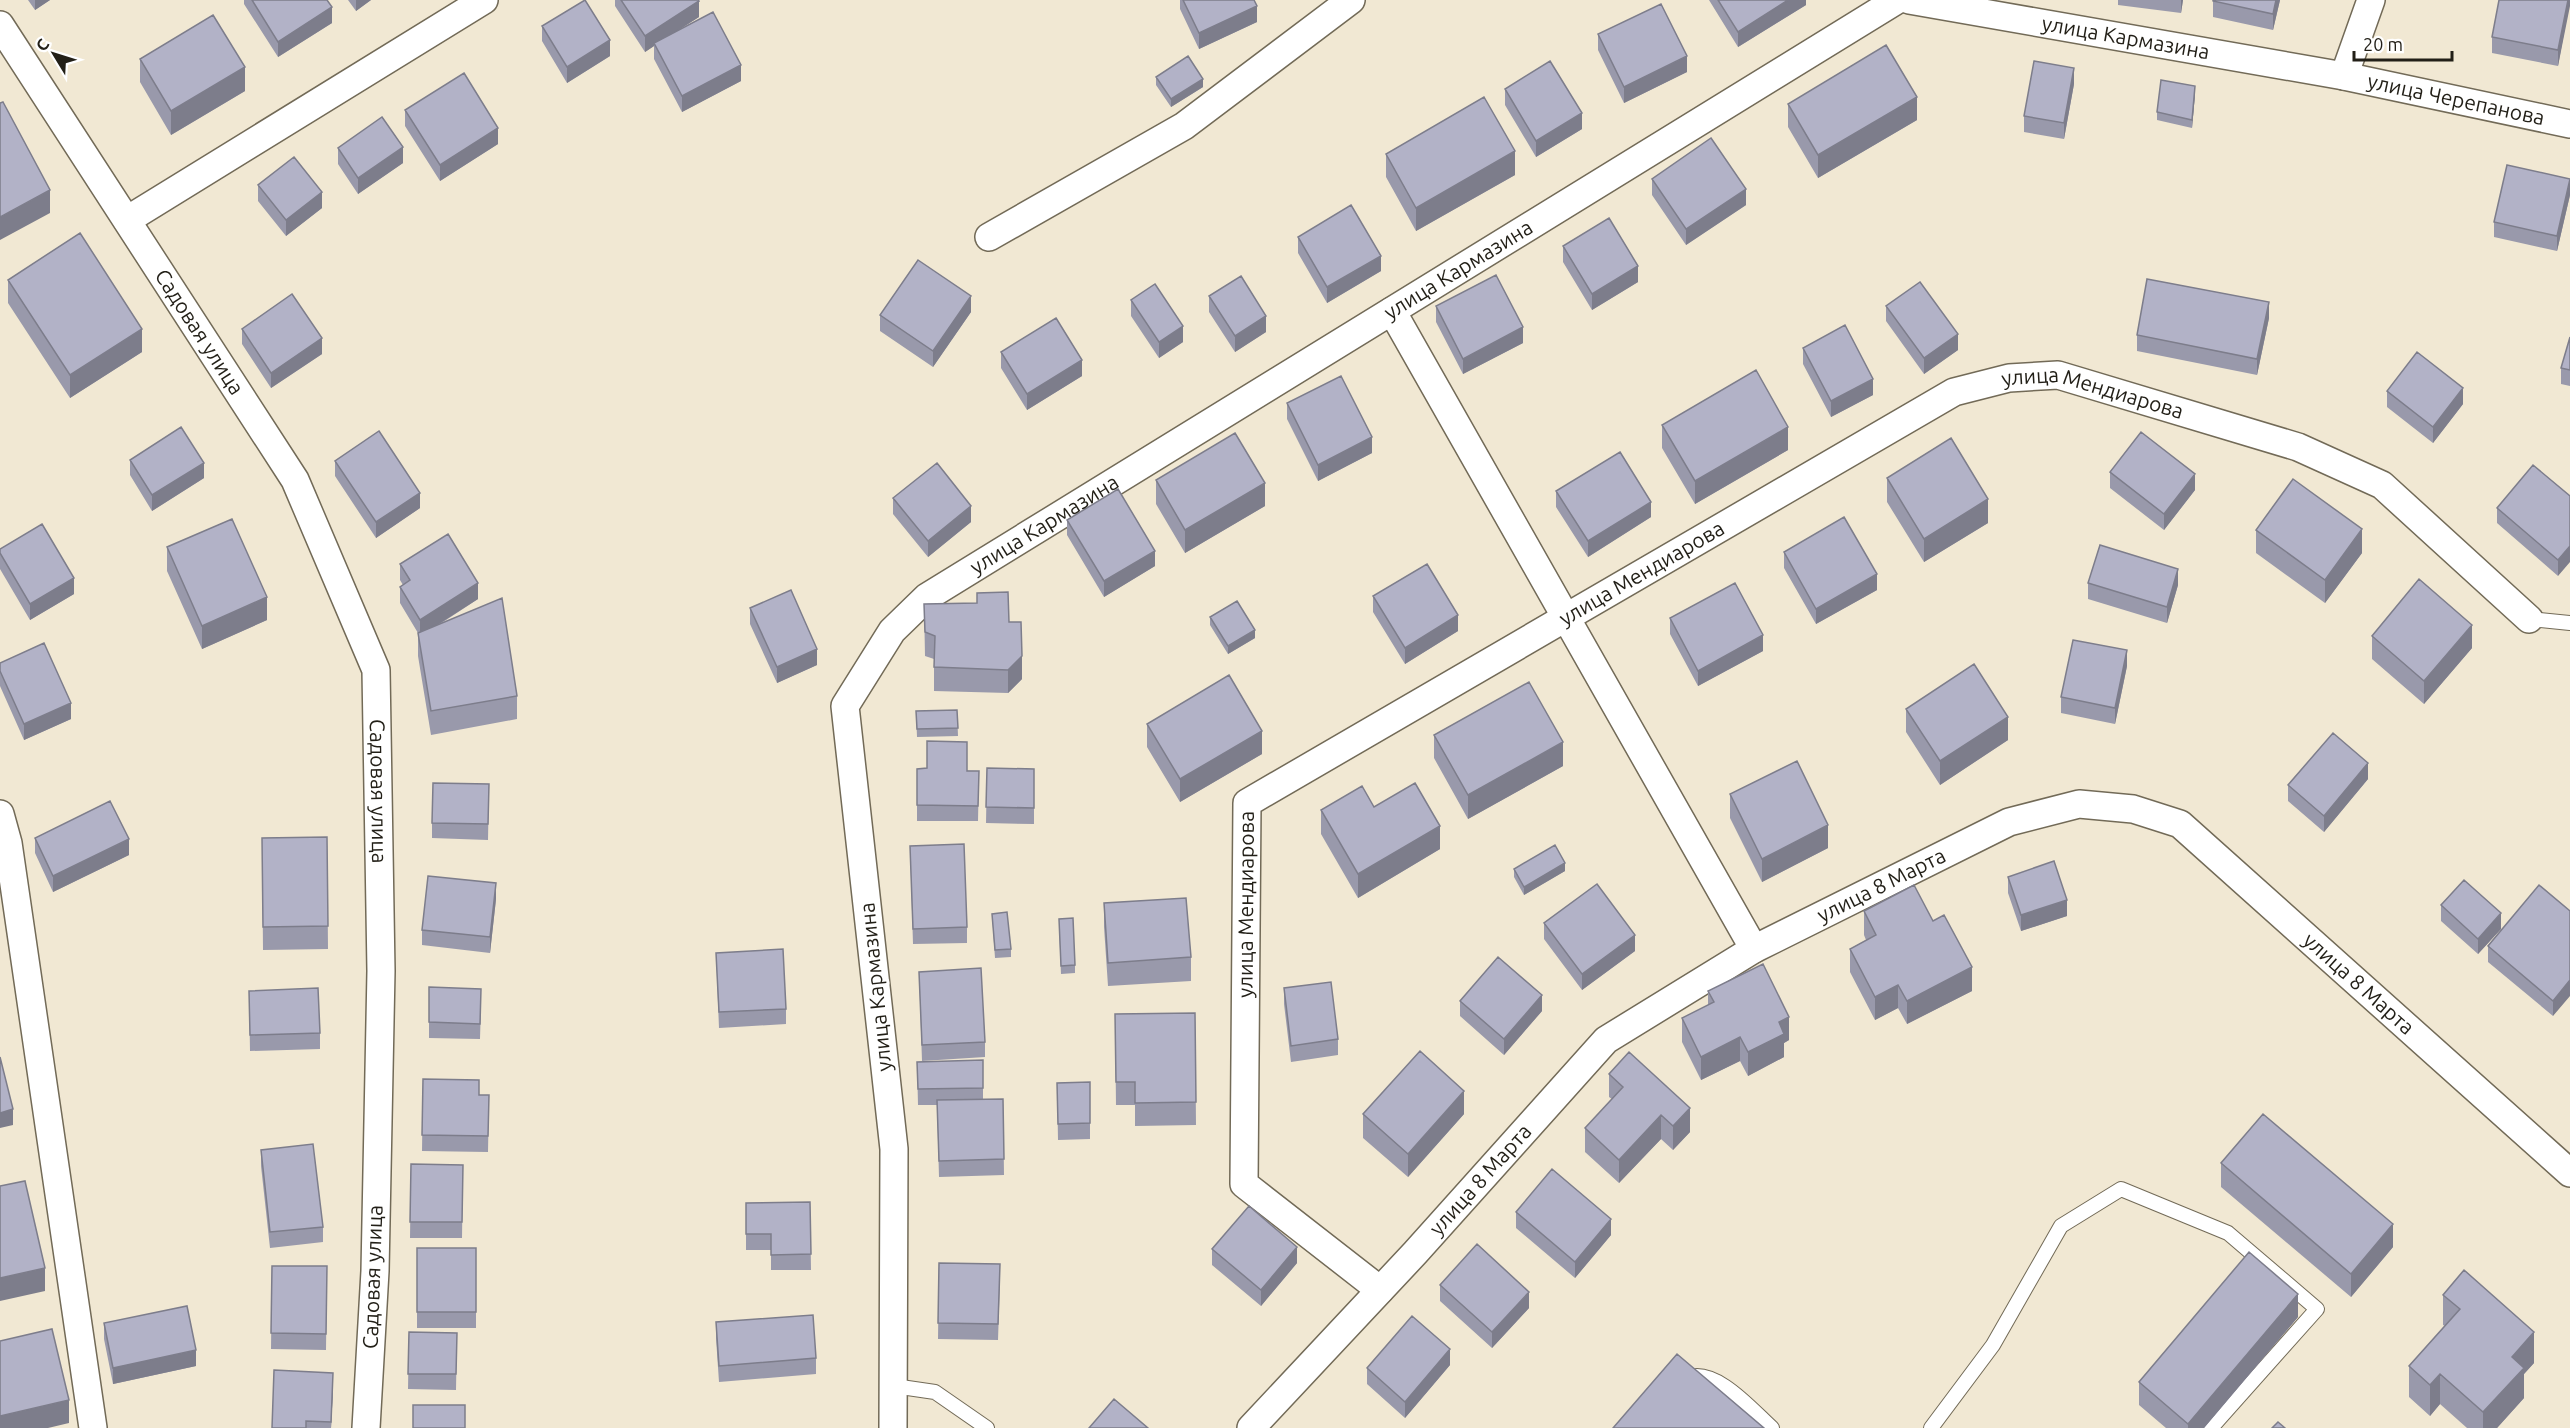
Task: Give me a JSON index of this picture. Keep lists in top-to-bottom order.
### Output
{
  "streets": {
    "street": [
      "улица Кармазина",
      "улица Черепанова",
      "Садовая улица",
      "улица Мендиарова",
      "улица 8 Марта"
    ]
  },
  "crossings": [
    ["улица Кармазина", "улица Черепанова"],
    ["улица Мендиарова", "улица 8 Марта"]
  ],
  "scale_bar": "20 m",
  "north": "top left"
}
